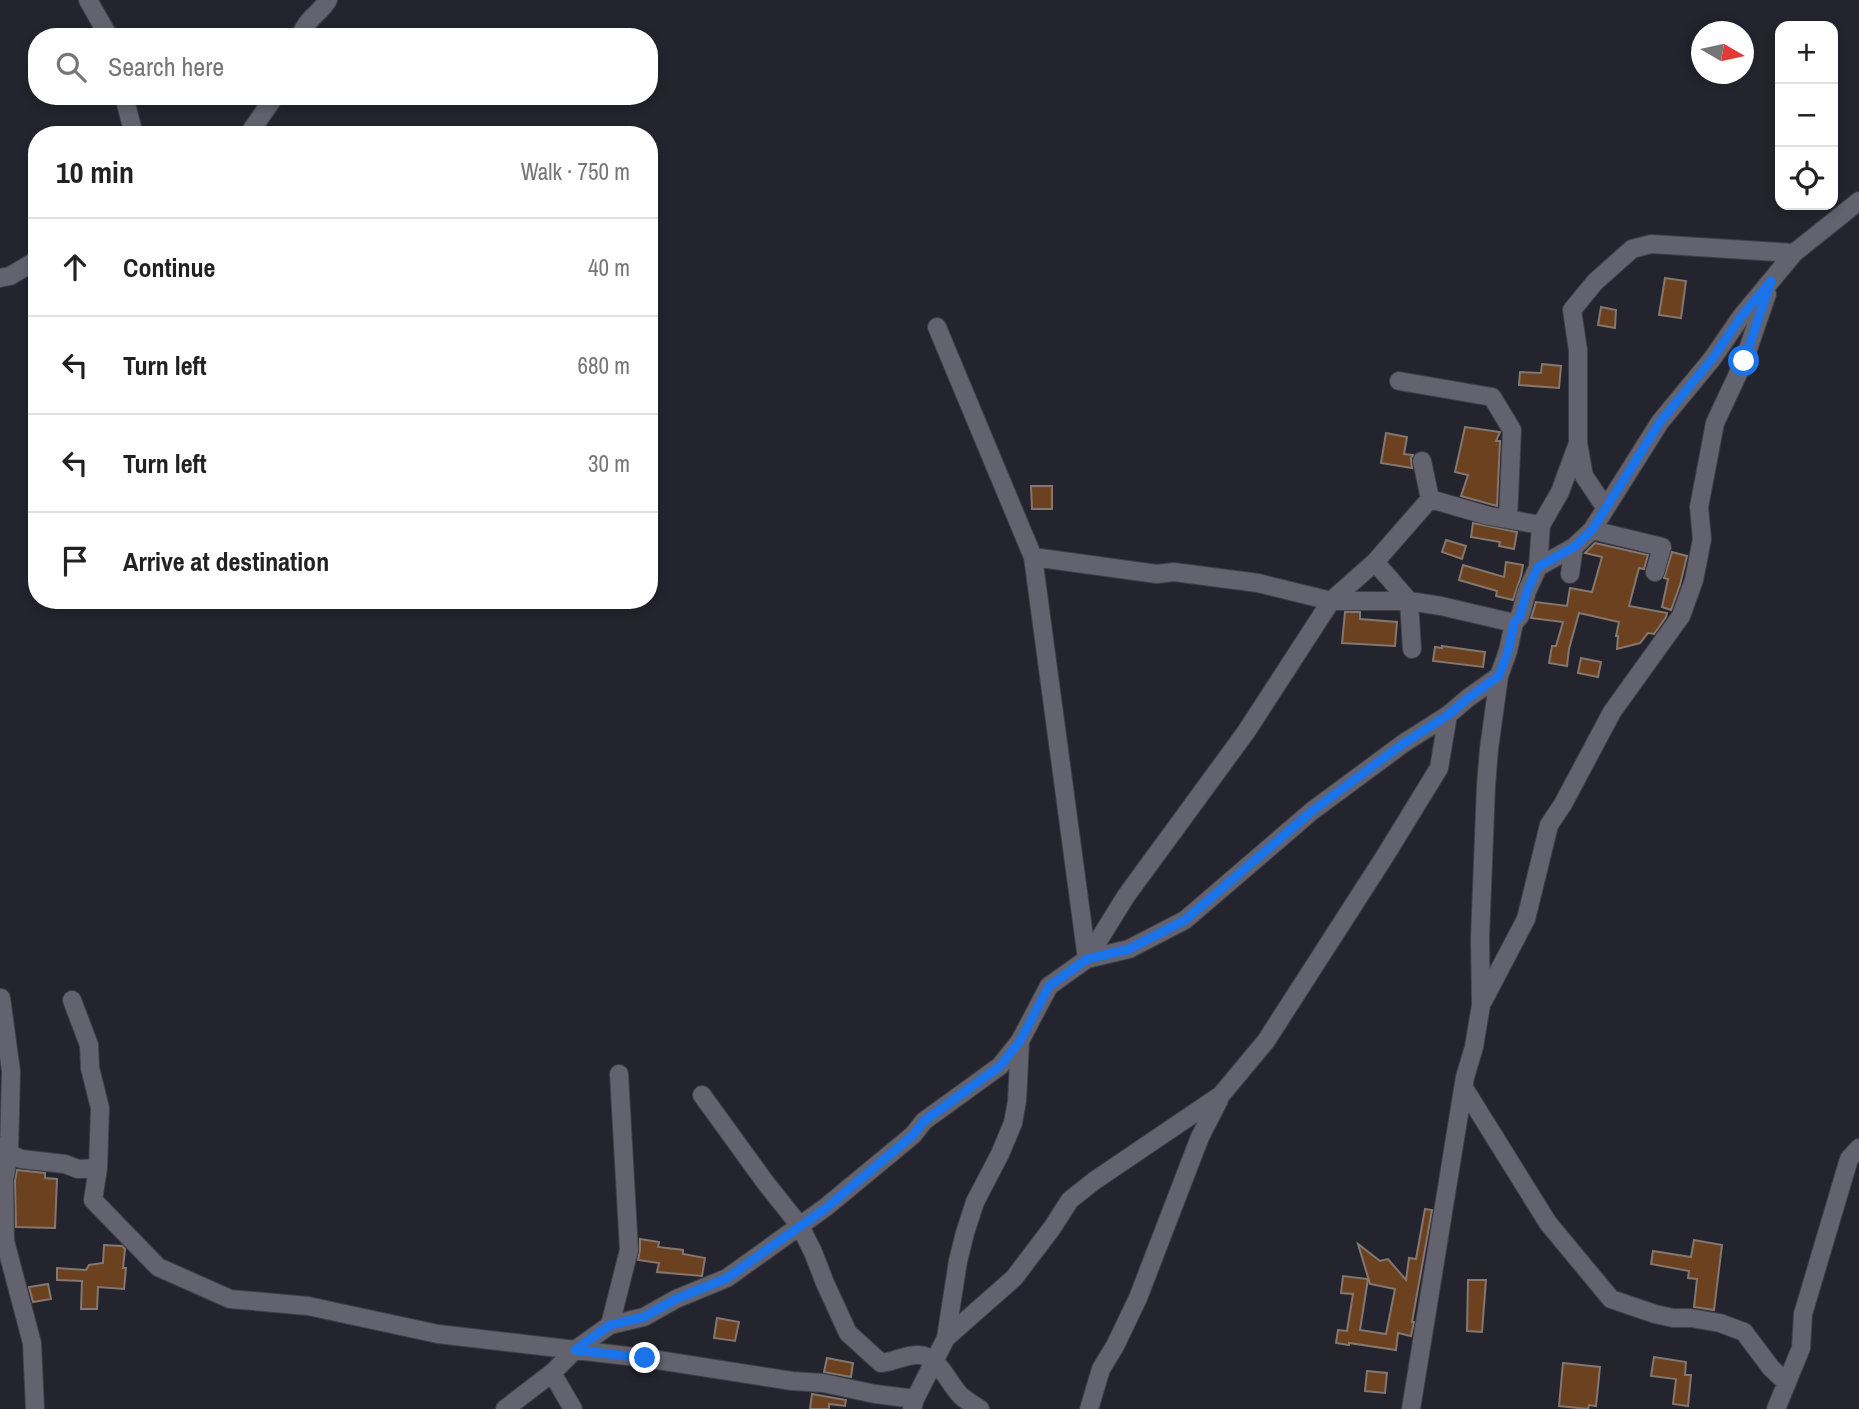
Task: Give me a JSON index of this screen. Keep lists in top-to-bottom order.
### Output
{
  "north": "right",
  "page": {
    "map_buttons": ["+", "−"],
    "search": "Search here",
    "heading": ["10 min", "Walk · 750 m"],
    "list": [
      ["Continue", "40 m"],
      ["Turn left", "680 m"],
      ["Turn left", "30 m"],
      "Arrive at destination"
    ]
  }
}
